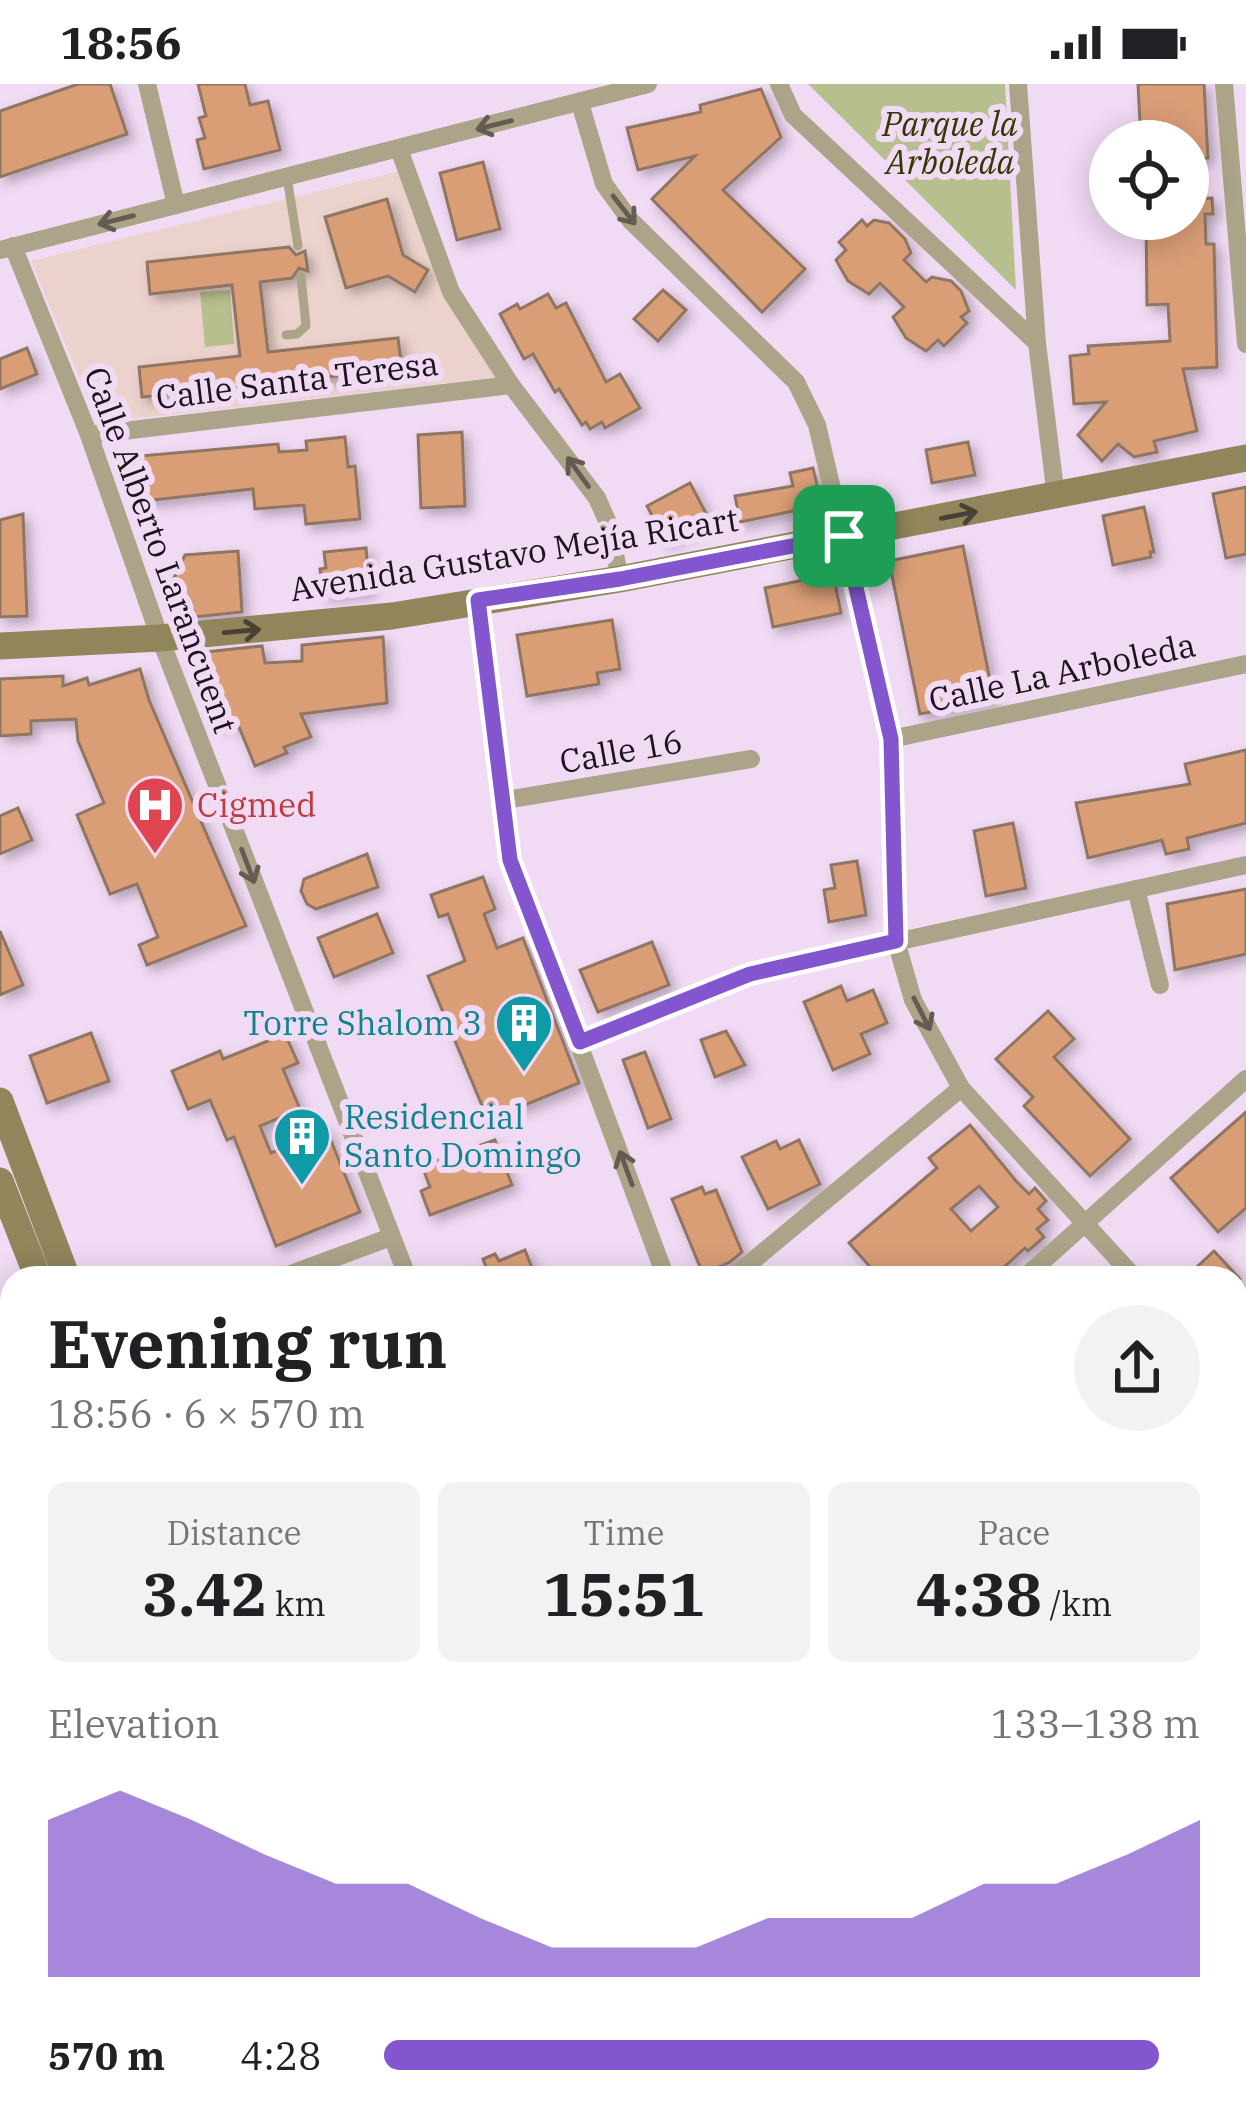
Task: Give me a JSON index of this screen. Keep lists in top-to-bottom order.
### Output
{
  "streets": {
    "street": [
      "Calle Santa Teresa",
      "Calle Alberto Larancuent",
      "Avenida Gustavo Mejía Ricart",
      "Calle La Arboleda",
      "Calle 16"
    ]
  },
  "crossings": [
    ["Calle Santa Teresa", "Calle Alberto Larancuent"],
    ["Calle Alberto Larancuent", "Avenida Gustavo Mejía Ricart"]
  ],
  "one_way": ["Calle Alberto Larancuent", "Avenida Gustavo Mejía Ricart"],
  "parks": ["Parque la Arboleda"],
  "places": {
    "hospital": ["Cigmed"],
    "building": ["Torre Shalom 3", "Residencial Santo Domingo"]
  },
  "page": {
    "status": "18:56",
    "heading": ["Evening run", "18:56 · 6 × 570 m"],
    "stats": [
      ["Distance", "3.42 km"],
      ["Time", "15:51"],
      ["Pace", "4:38 /km"]
    ],
    "chart": ["Elevation", "133–138 m"],
    "list": [
      {
        "name": "570 m",
        "note": "4:28"
      }
    ]
  }
}
